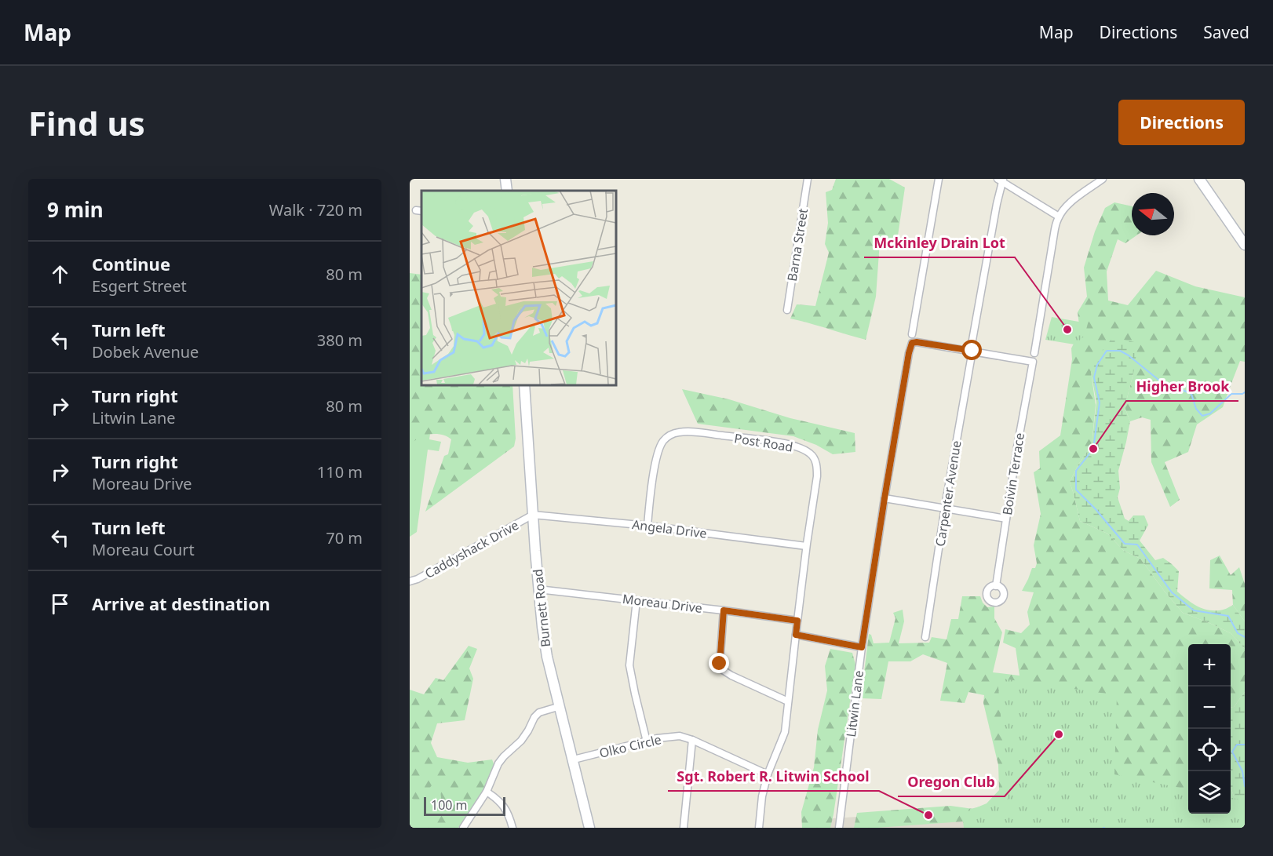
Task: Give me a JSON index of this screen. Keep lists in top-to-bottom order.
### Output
{
  "streets": {
    "main road": ["Burnett Road"],
    "street": [
      "Barna Street",
      "Post Road",
      "Boivin Terrace",
      "Carpenter Avenue",
      "Angela Drive",
      "Caddyshack Drive",
      "Moreau Drive",
      "Litwin Lane",
      "Olko Circle"
    ]
  },
  "crossings": [
    ["Post Road", "Angela Drive"],
    ["Post Road", "Moreau Drive"],
    ["Boivin Terrace", "Carpenter Avenue"],
    ["Boivin Terrace", "Litwin Lane"],
    ["Carpenter Avenue", "Litwin Lane"],
    ["Angela Drive", "Caddyshack Drive"],
    ["Angela Drive", "Burnett Road"],
    ["Caddyshack Drive", "Burnett Road"],
    ["Moreau Drive", "Burnett Road"],
    ["Burnett Road", "Olko Circle"]
  ],
  "places": [
    "Mckinley Drain Lot",
    "Higher Brook",
    "Oregon Club",
    "Sgt. Robert R. Litwin School"
  ],
  "scale_bar": "100 m",
  "north": "left",
  "page": {
    "header": "Map",
    "nav": ["Map", "Directions", "Saved"],
    "buttons": "Directions",
    "title": "Find us",
    "heading": ["9 min", "Walk · 720 m"],
    "list": [
      ["Continue", "Esgert Street", "80 m"],
      ["Turn left", "Dobek Avenue", "380 m"],
      ["Turn right", "Litwin Lane", "80 m"],
      ["Turn right", "Moreau Drive", "110 m"],
      ["Turn left", "Moreau Court", "70 m"],
      "Arrive at destination"
    ],
    "map_buttons": ["+", "−"],
    "scale": "100 m"
  }
}
